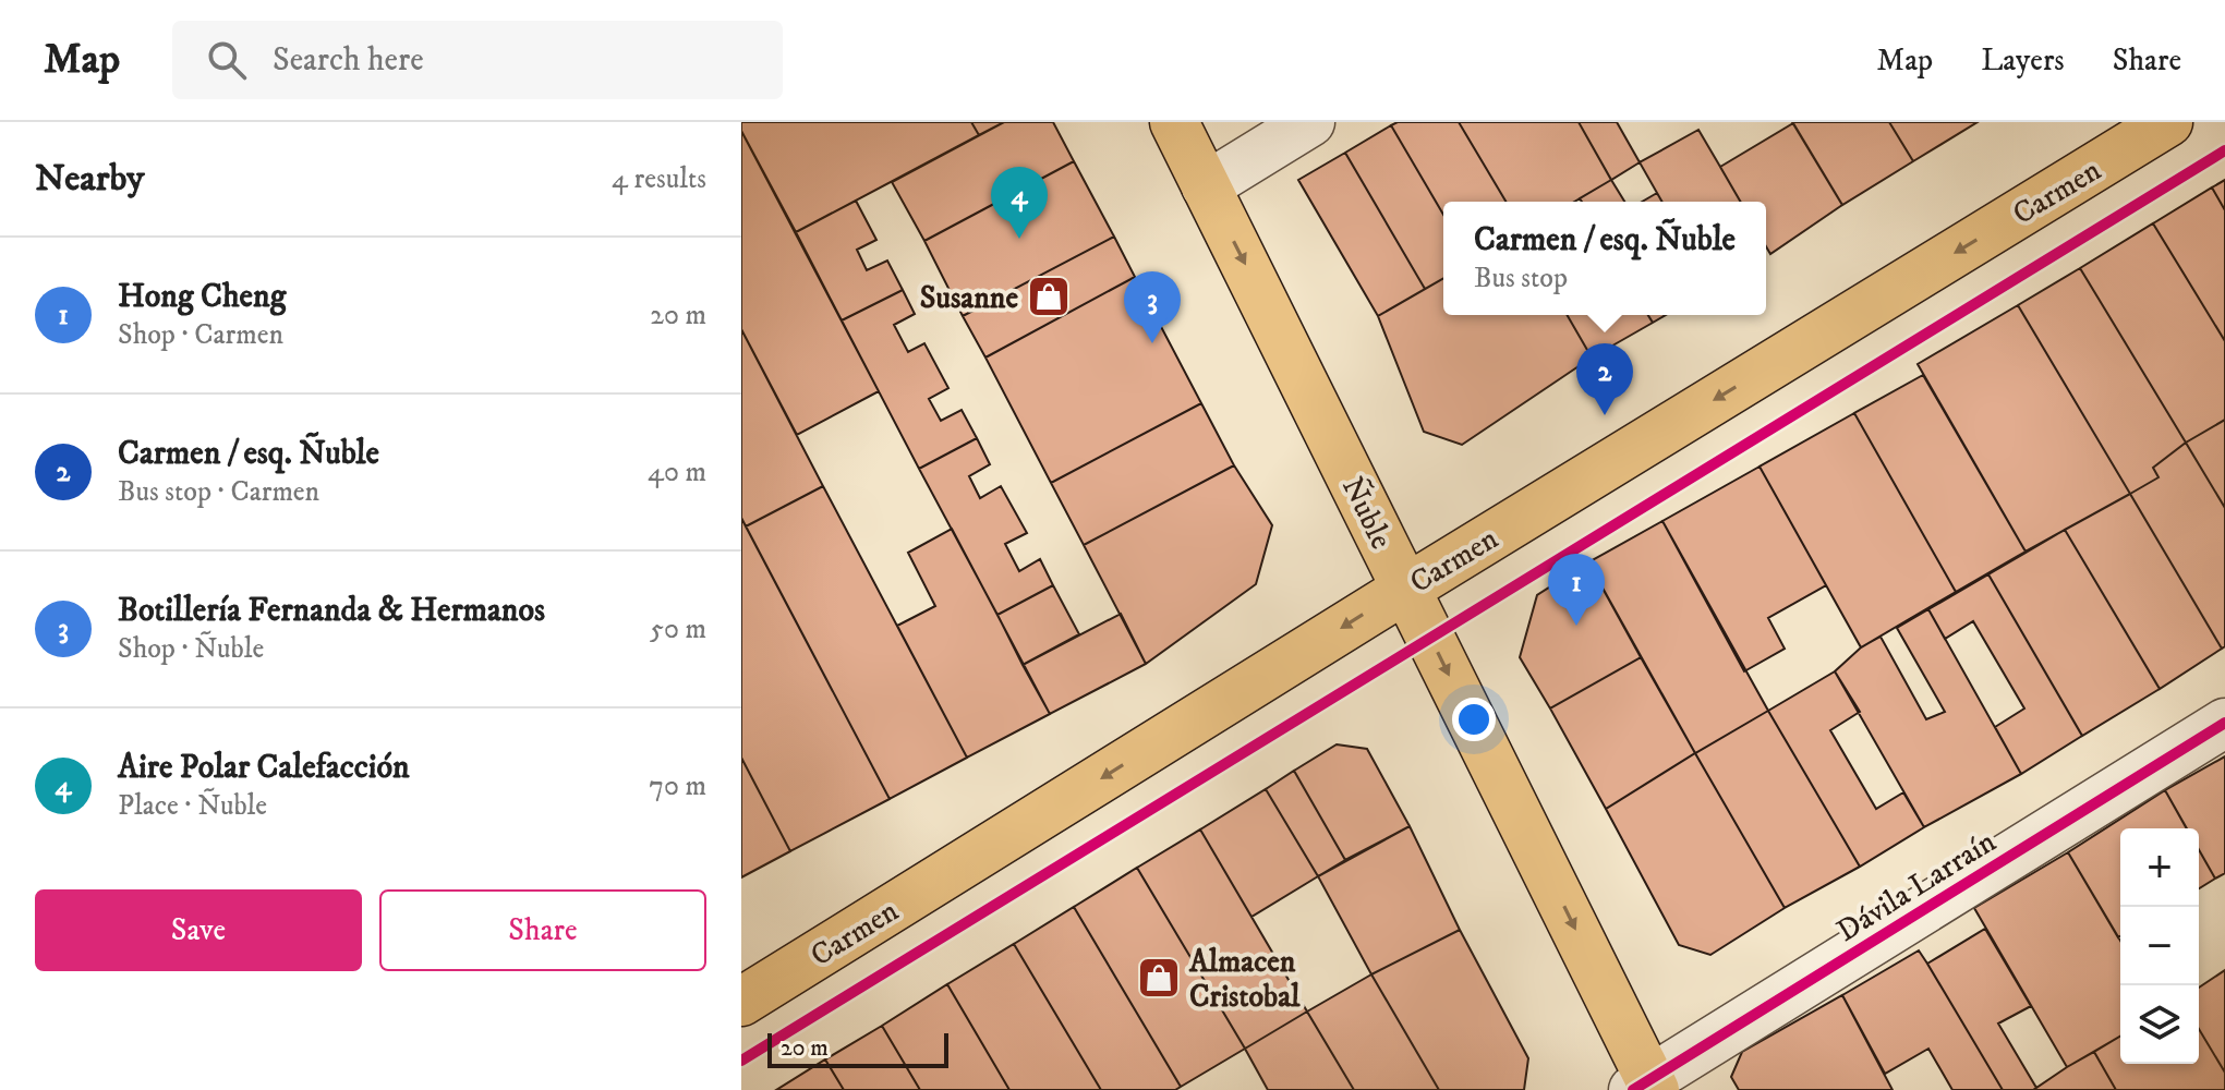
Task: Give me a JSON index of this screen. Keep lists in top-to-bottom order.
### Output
{
  "streets": {
    "main road": ["Carmen", "Ñuble"],
    "street": ["Dávila Larraín"]
  },
  "crossings": [
    ["Carmen", "Ñuble"],
    ["Ñuble", "Dávila Larraín"]
  ],
  "one_way": ["Carmen", "Ñuble"],
  "places": {
    "shop": ["Susanne", "Almacen Cristobal"]
  },
  "scale_bar": "20 m",
  "page": {
    "header": "Map",
    "search": "Search here",
    "nav": ["Map", "Layers", "Share"],
    "heading": ["Nearby", "4 results"],
    "pins": [
      "4",
      "3",
      "2",
      "1"
    ],
    "popup": ["Carmen / esq. Ñuble", "Bus stop"],
    "list": [
      {
        "mark": "1",
        "name": "Hong Cheng",
        "note": "Shop · Carmen",
        "value": "20 m"
      },
      {
        "mark": "2",
        "name": "Carmen / esq. Ñuble",
        "note": "Bus stop · Carmen",
        "value": "40 m"
      },
      {
        "mark": "3",
        "name": "Botillería Fernanda & Hermanos",
        "note": "Shop · Ñuble",
        "value": "50 m"
      },
      {
        "mark": "4",
        "name": "Aire Polar Calefacción",
        "note": "Place · Ñuble",
        "value": "70 m"
      }
    ],
    "map_buttons": ["+", "−"],
    "buttons": ["Save", "Share"],
    "scale": "20 m"
  }
}
